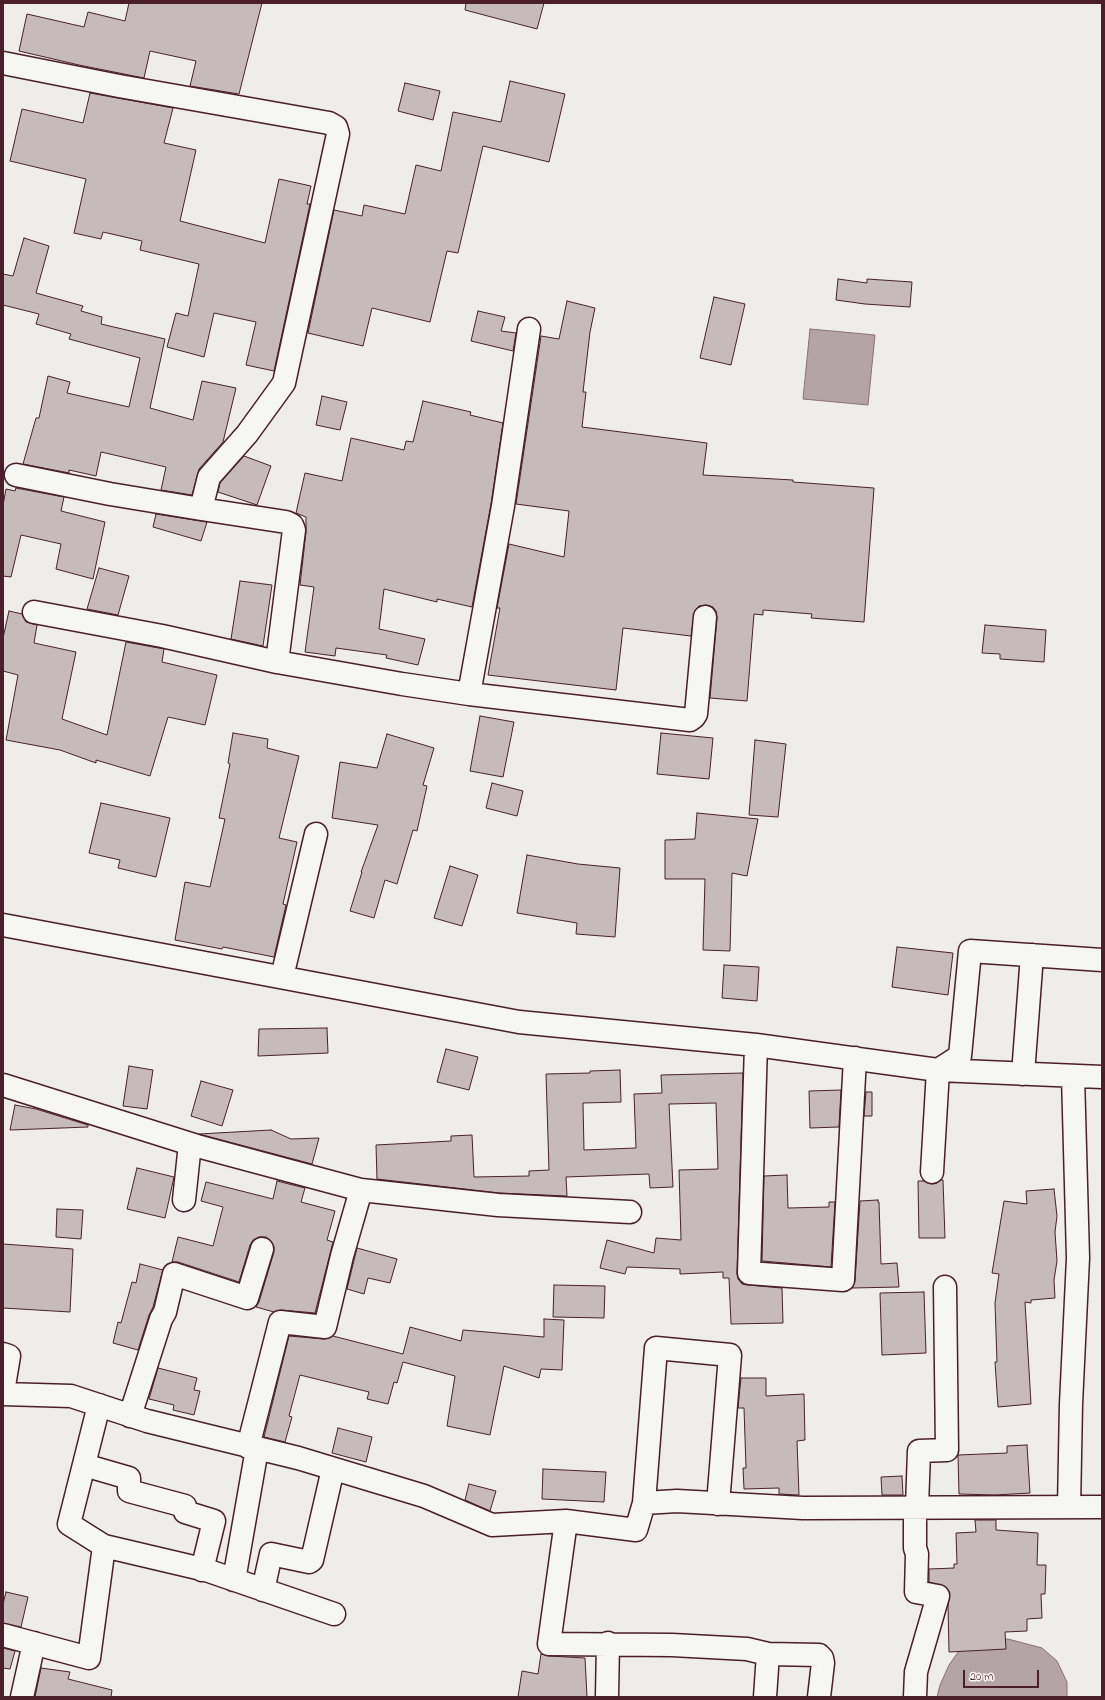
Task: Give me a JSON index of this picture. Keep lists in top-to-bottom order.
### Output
{
  "scale_bar": "20 m"
}
